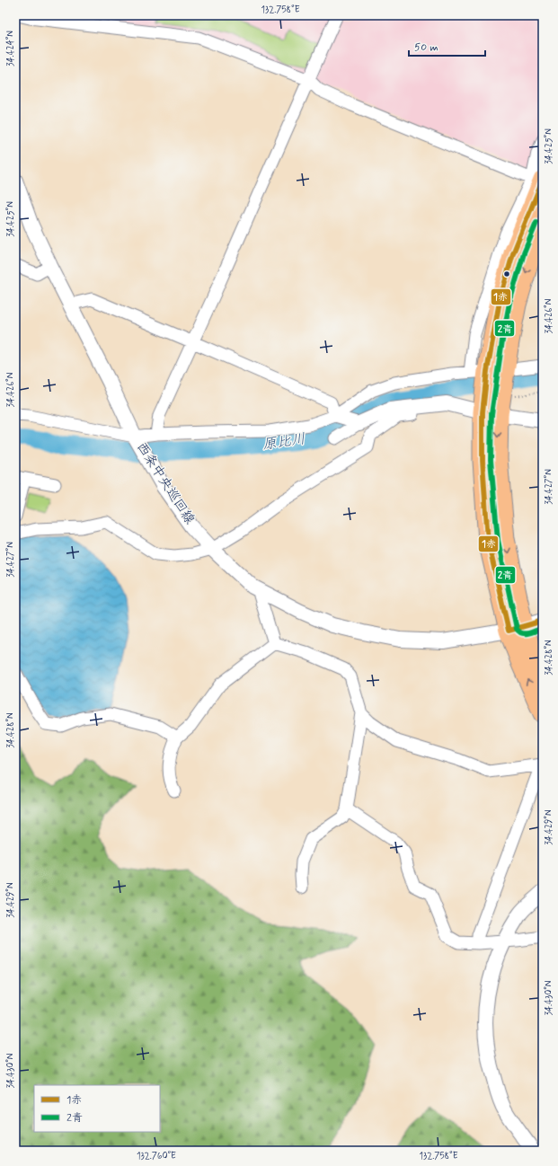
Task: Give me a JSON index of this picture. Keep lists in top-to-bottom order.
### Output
{
  "streets": {
    "street": ["西条中央巡回線"]
  },
  "water": ["原比川"],
  "lines": ["transit line 1赤", "transit line 2青"],
  "legend": ["1赤", "2青"],
  "scale_bar": "50 m",
  "coordinates": [
    "132.758°E",
    "34.424°N",
    "34.425°N",
    "34.426°N",
    "34.427°N",
    "34.428°N",
    "34.429°N",
    "34.430°N",
    "132.760°E"
  ]
}
